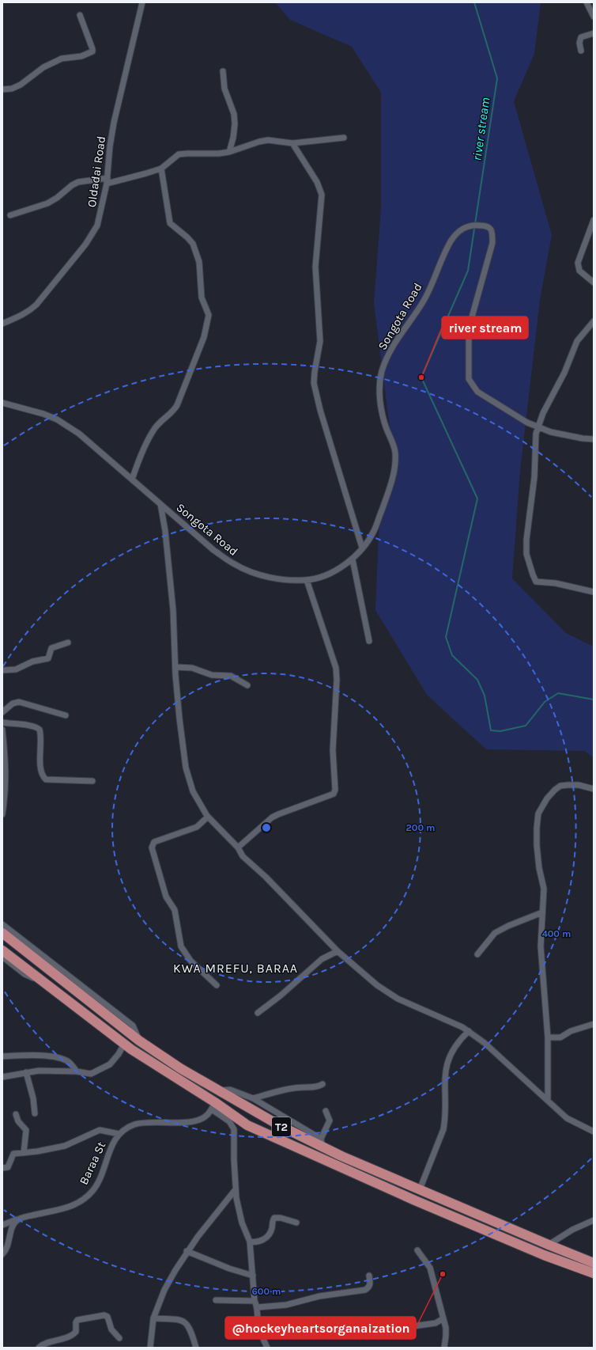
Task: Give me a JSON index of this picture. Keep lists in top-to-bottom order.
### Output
{
  "streets": {
    "highway": ["T2"],
    "street": ["Oldadai Road", "Songota Road", "Baraa St"]
  },
  "crossings": [
    ["T2", "Baraa St"]
  ],
  "districts": ["KWA MREFU, BARAA"],
  "water": ["river stream"],
  "places": ["river stream", "@hockeyheartsorganaization"],
  "rings": ["200 m", "400 m", "600 m"]
}
